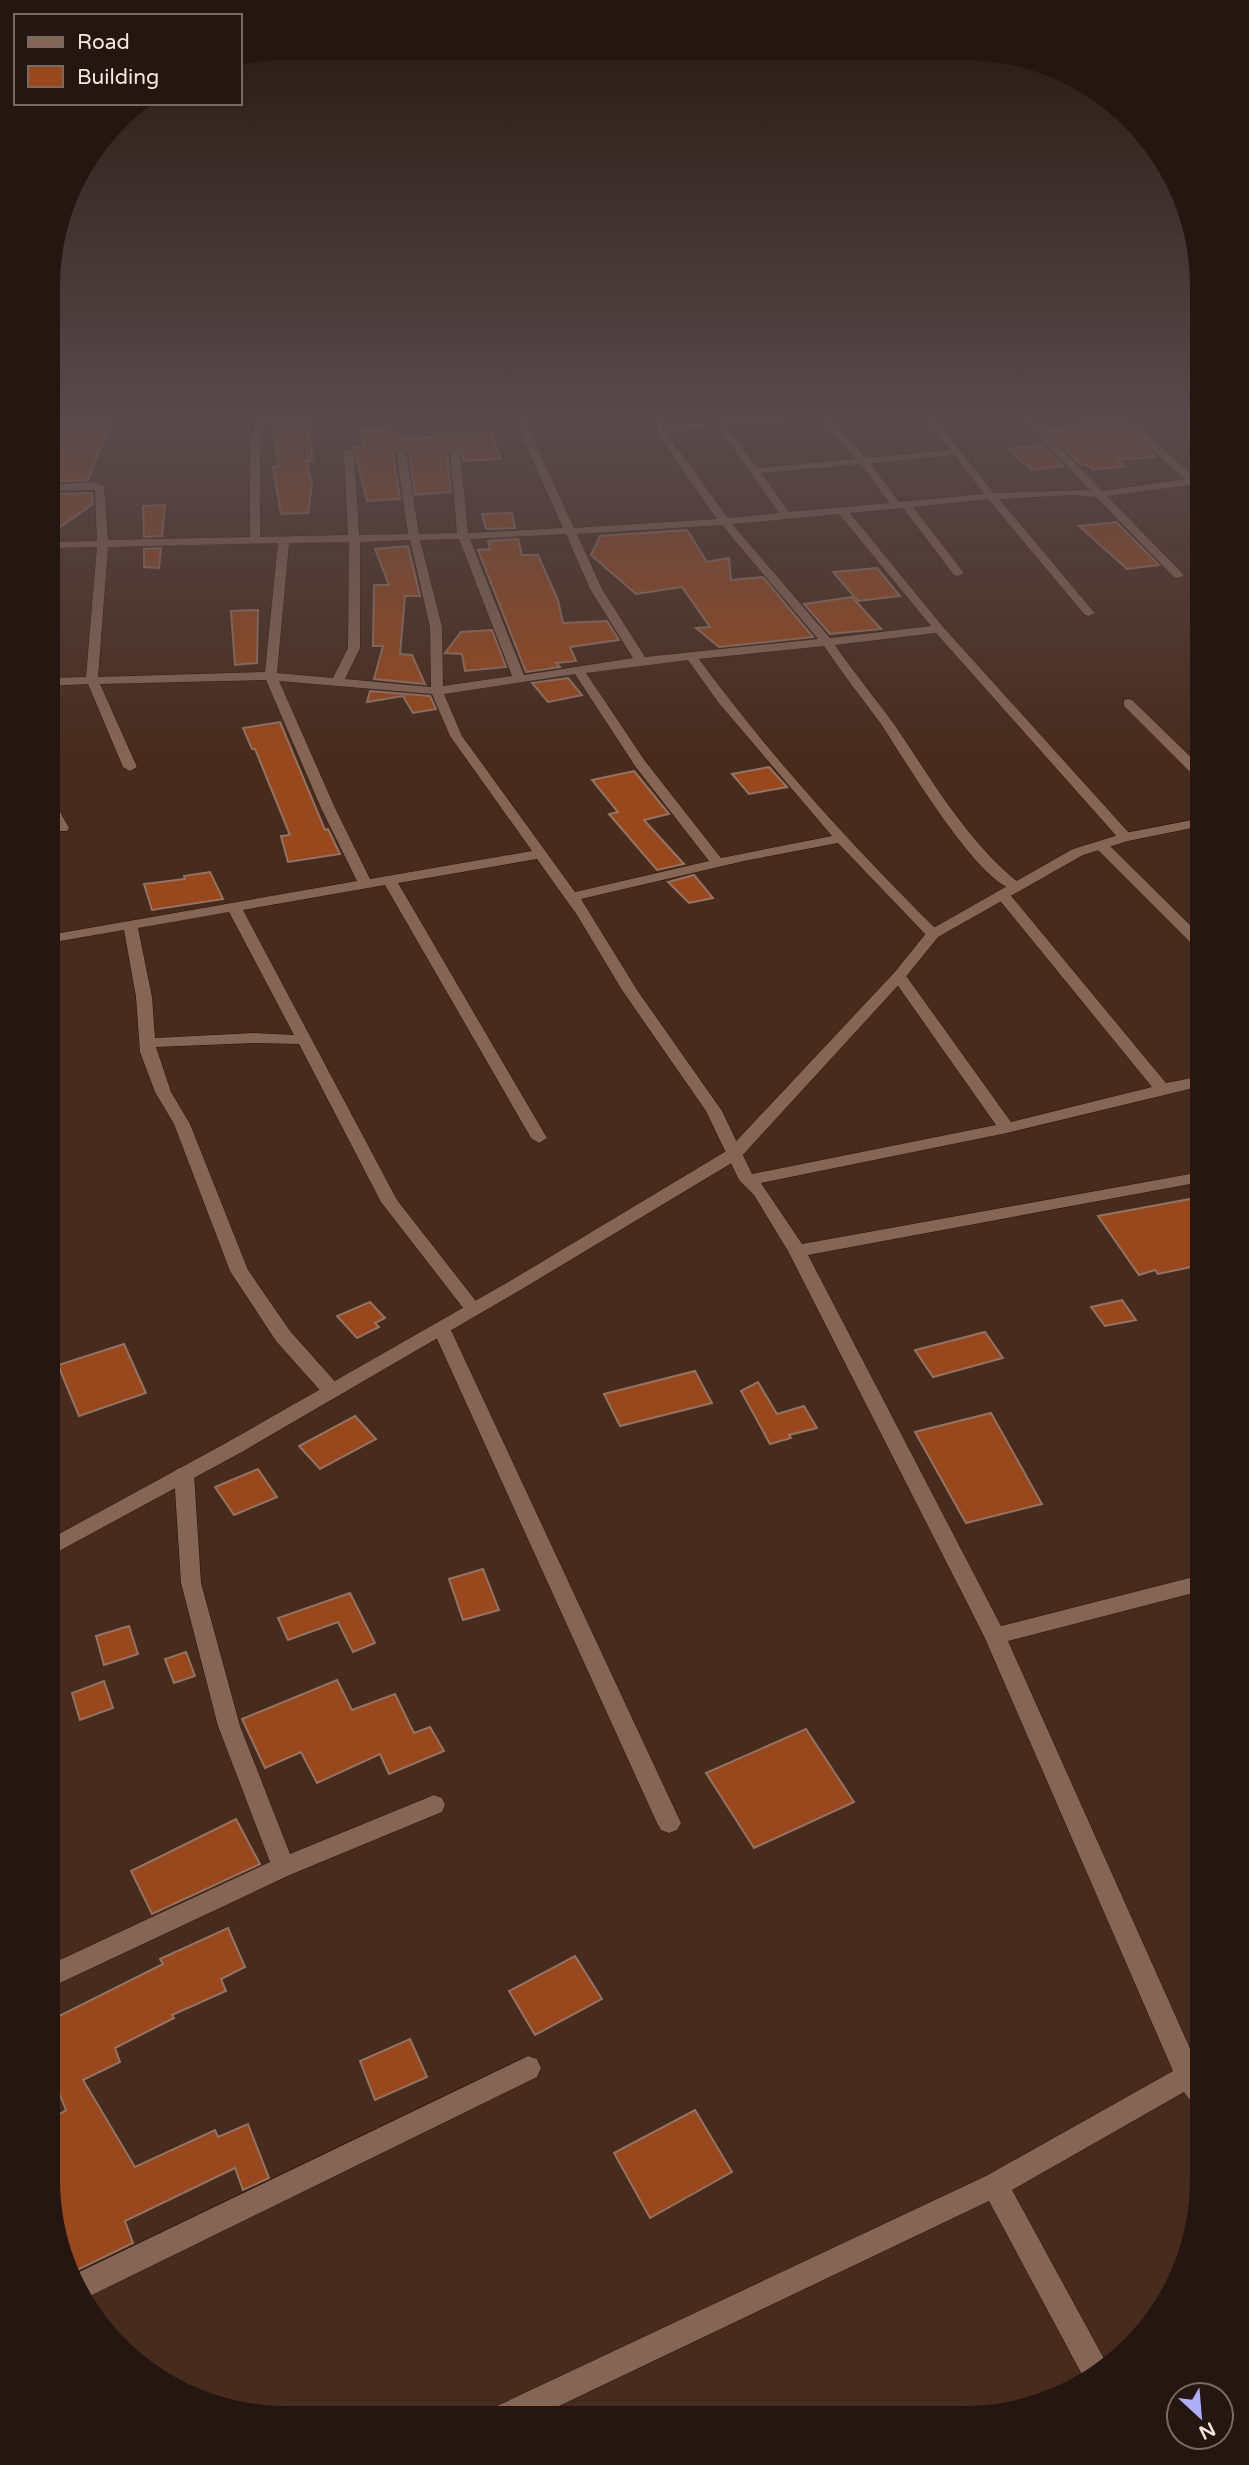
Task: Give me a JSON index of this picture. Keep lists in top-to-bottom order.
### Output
{
  "legend": ["Road", "Building"],
  "north": "bottom right"
}
